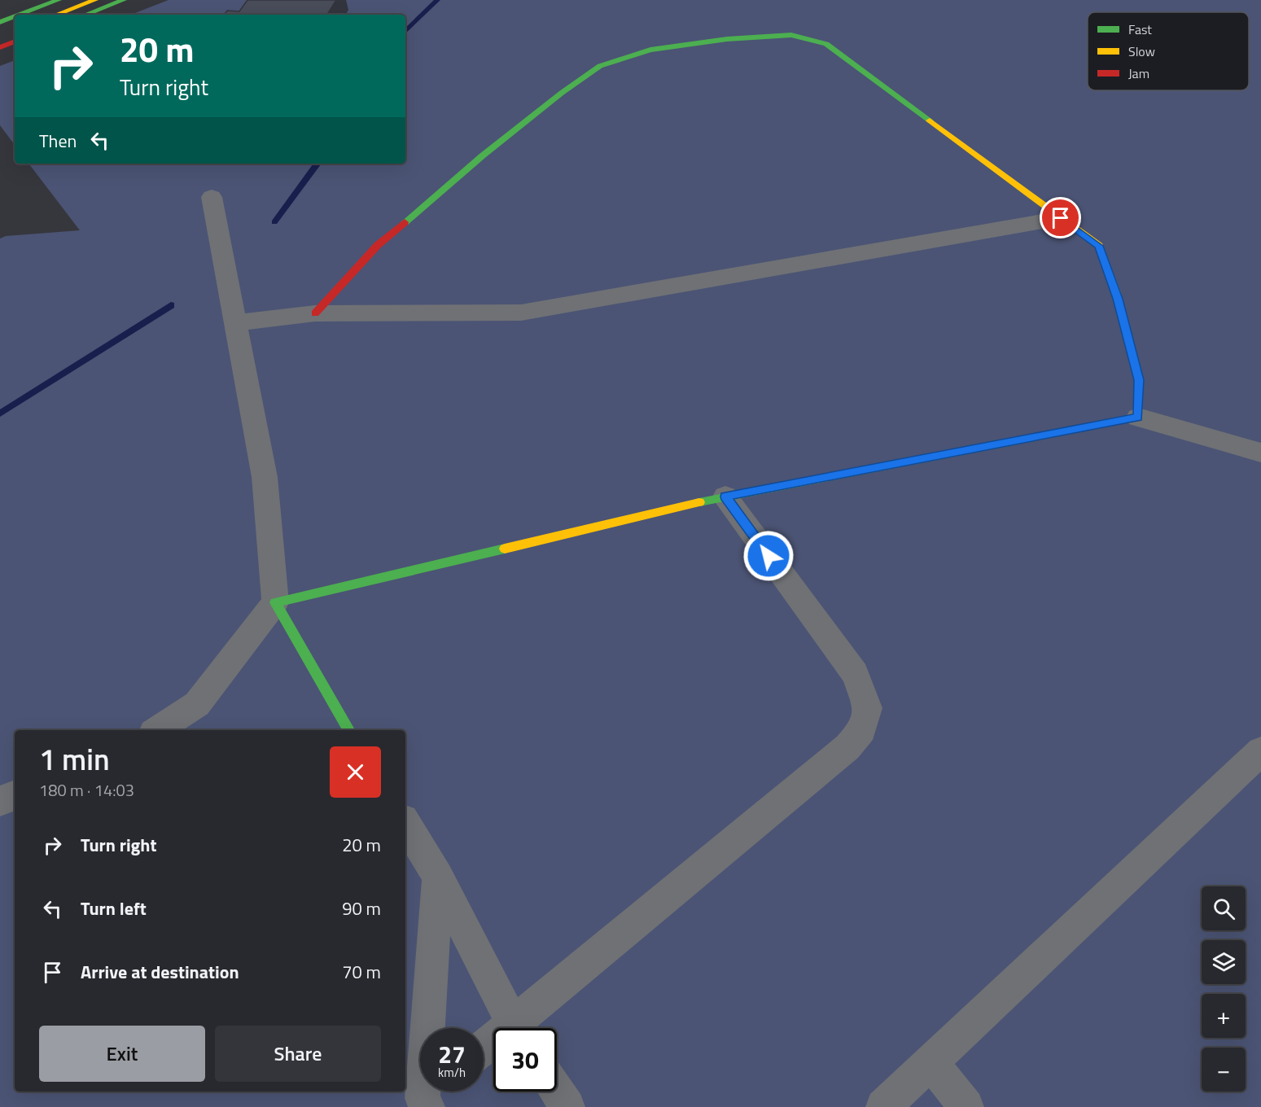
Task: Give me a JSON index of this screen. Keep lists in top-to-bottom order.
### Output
{
  "legend": ["Fast", "Slow", "Jam"],
  "page": {
    "turn": ["20 m", "Turn right"],
    "then": "Then",
    "heading": ["1 min", "180 m · 14:03"],
    "list": [
      {
        "name": "Turn right",
        "value": "20 m"
      },
      {
        "name": "Turn left",
        "value": "90 m"
      },
      {
        "name": "Arrive at destination",
        "value": "70 m"
      }
    ],
    "map_buttons": ["+", "−"],
    "buttons": ["Exit", "Share"],
    "speed": "27 km/h",
    "limit": "30"
  }
}
